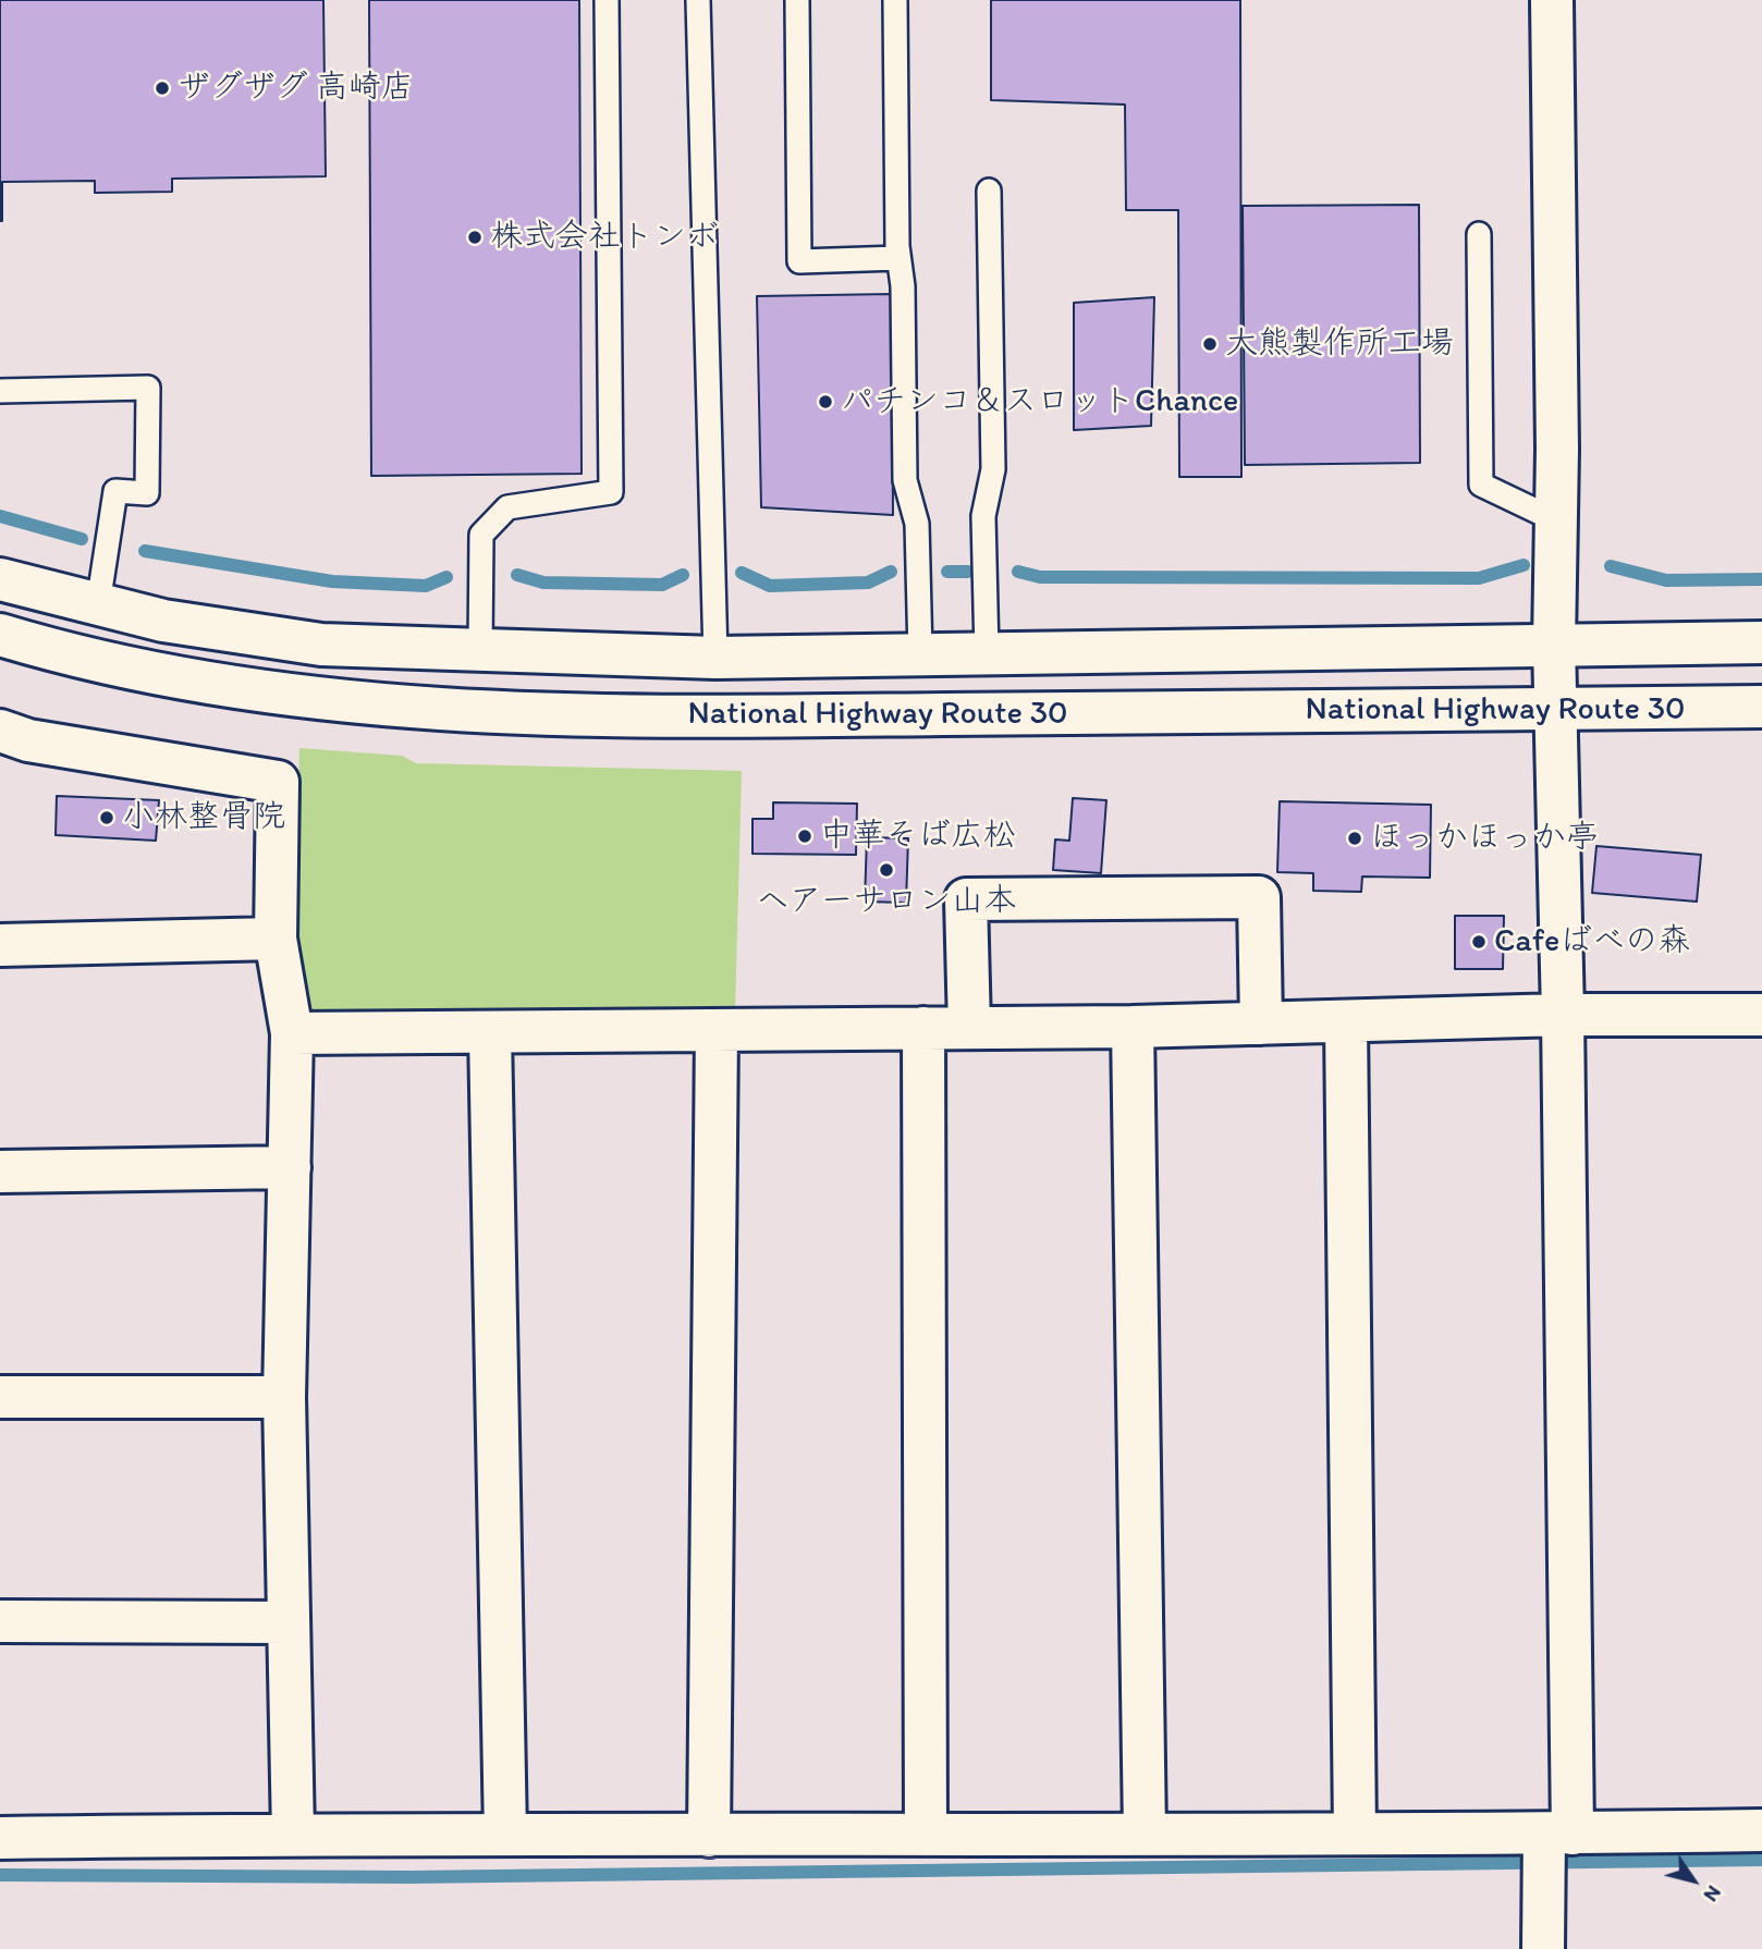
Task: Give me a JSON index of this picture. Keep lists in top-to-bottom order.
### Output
{
  "streets": {
    "main road": ["National Highway Route 30"]
  },
  "places": [
    "ザグザグ 高崎店",
    "株式会社トンボ",
    "大熊製作所工場",
    "パチンコ＆スロットChance",
    "小林整骨院",
    "中華そば広松",
    "ほっかほっか亭",
    "ヘアーサロン山本",
    "Cafeばべの森"
  ],
  "north": "bottom right"
}
